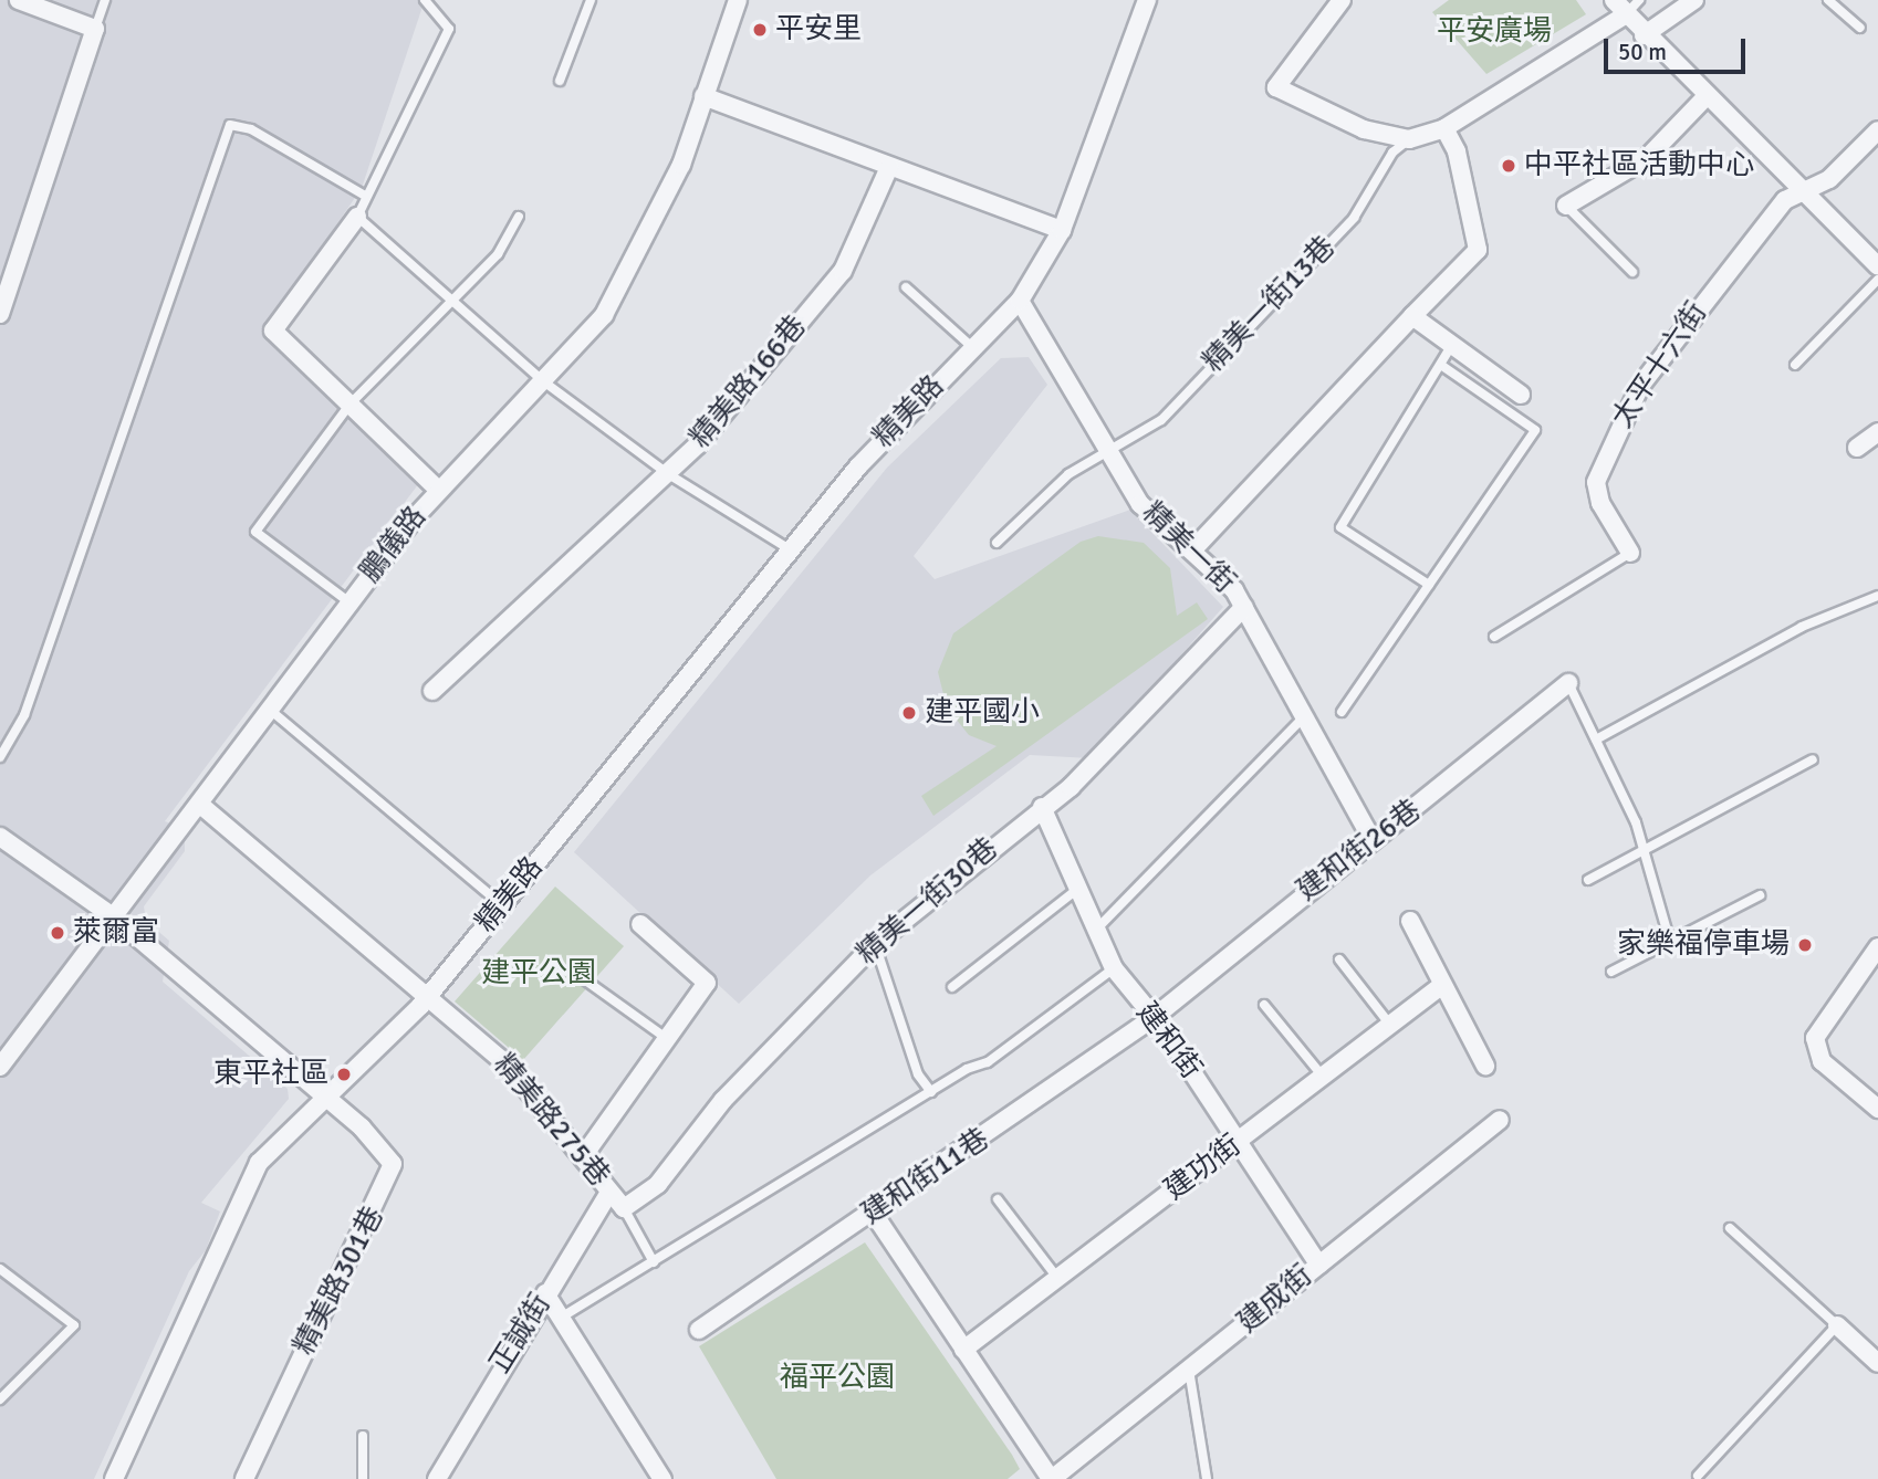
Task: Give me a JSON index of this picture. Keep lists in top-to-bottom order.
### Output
{
  "streets": {
    "street": [
      "太平十六街",
      "精美路166巷",
      "精美路",
      "鵬儀路",
      "精美一街",
      "建和街26巷",
      "精美一街30巷",
      "建和街",
      "精美路275巷",
      "建功街",
      "建和街11巷",
      "精美路301巷",
      "建成街",
      "正誠街"
    ],
    "lane": ["精美一街13巷"]
  },
  "crossings": [
    ["精美一街13巷", "精美一街"],
    ["精美路", "精美一街"],
    ["精美路", "精美路275巷"],
    ["精美路", "精美路301巷"],
    ["鵬儀路", "精美路275巷"],
    ["精美一街", "建和街26巷"],
    ["精美一街", "精美一街30巷"],
    ["建和街26巷", "建和街"],
    ["建和街26巷", "建和街11巷"],
    ["精美一街30巷", "建和街"],
    ["精美一街30巷", "精美路275巷"],
    ["建和街", "建功街"],
    ["建和街", "建和街11巷"],
    ["建和街", "建成街"],
    ["精美路275巷", "正誠街"]
  ],
  "parks": ["平安廣場", "建平公園", "福平公園"],
  "places": [
    "平安里",
    "中平社區活動中心",
    "建平國小",
    "萊爾富",
    "家樂福停車場",
    "東平社區"
  ],
  "scale_bar": "50 m"
}
